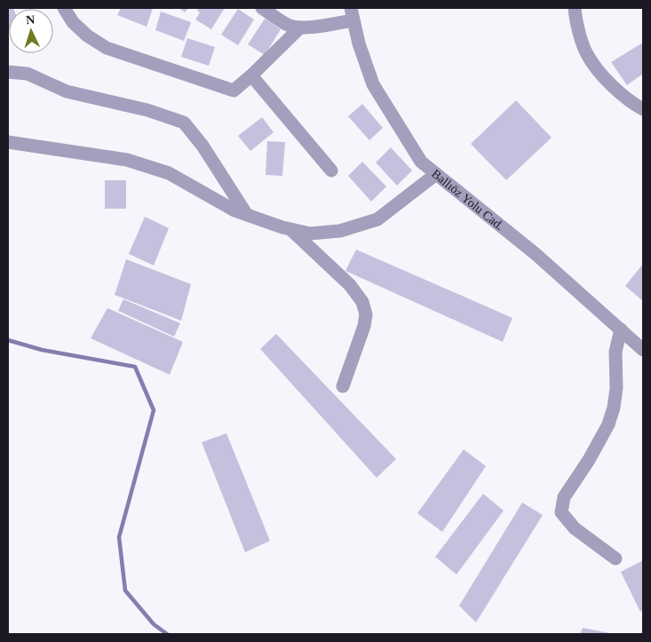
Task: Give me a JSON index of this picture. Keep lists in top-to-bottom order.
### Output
{
  "streets": {
    "street": ["Ballıöz Yolu Cad."]
  },
  "north": "top"
}
